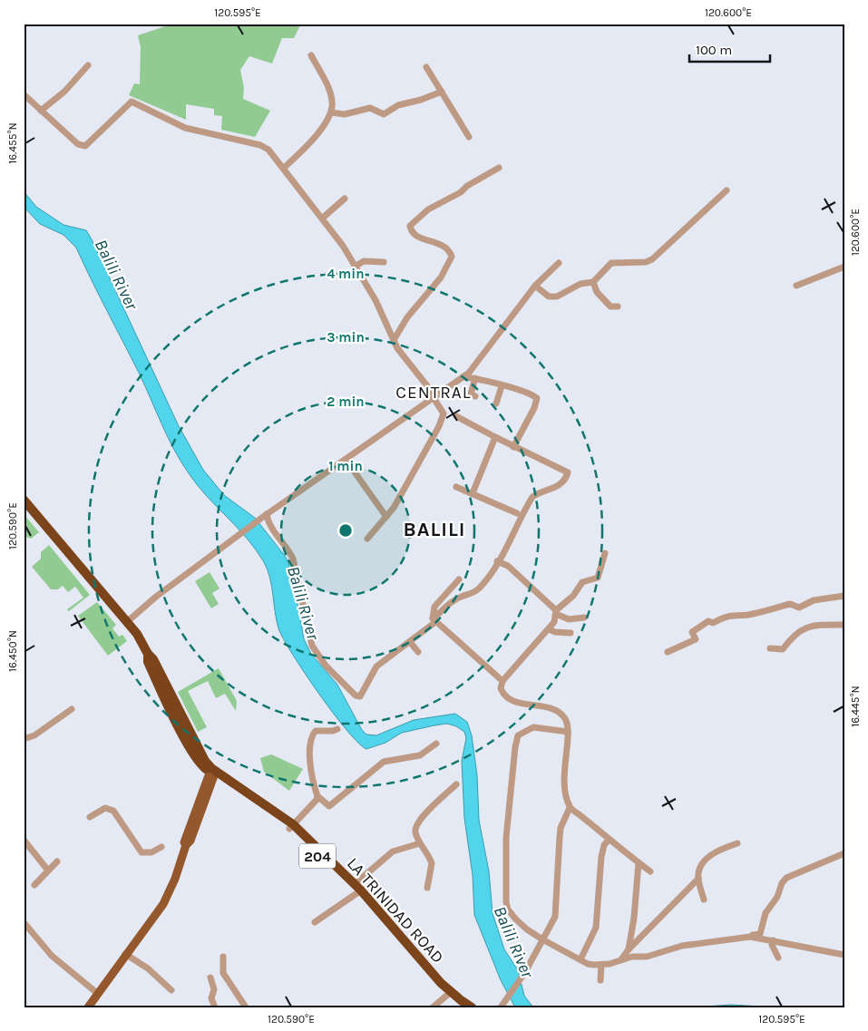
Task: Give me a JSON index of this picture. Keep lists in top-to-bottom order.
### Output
{
  "streets": {
    "highway": ["204", "LA TRINIDAD ROAD"]
  },
  "crossings": [
    ["204", "LA TRINIDAD ROAD"]
  ],
  "districts": ["CENTRAL", "BALILI"],
  "water": ["Balili River"],
  "scale_bar": "100 m",
  "coordinates": [
    "120.595°E",
    "120.600°E",
    "16.455°N",
    "120.590°E",
    "16.450°N",
    "16.445°N"
  ],
  "rings": [
    "4 min",
    "3 min",
    "2 min",
    "1 min"
  ]
}
